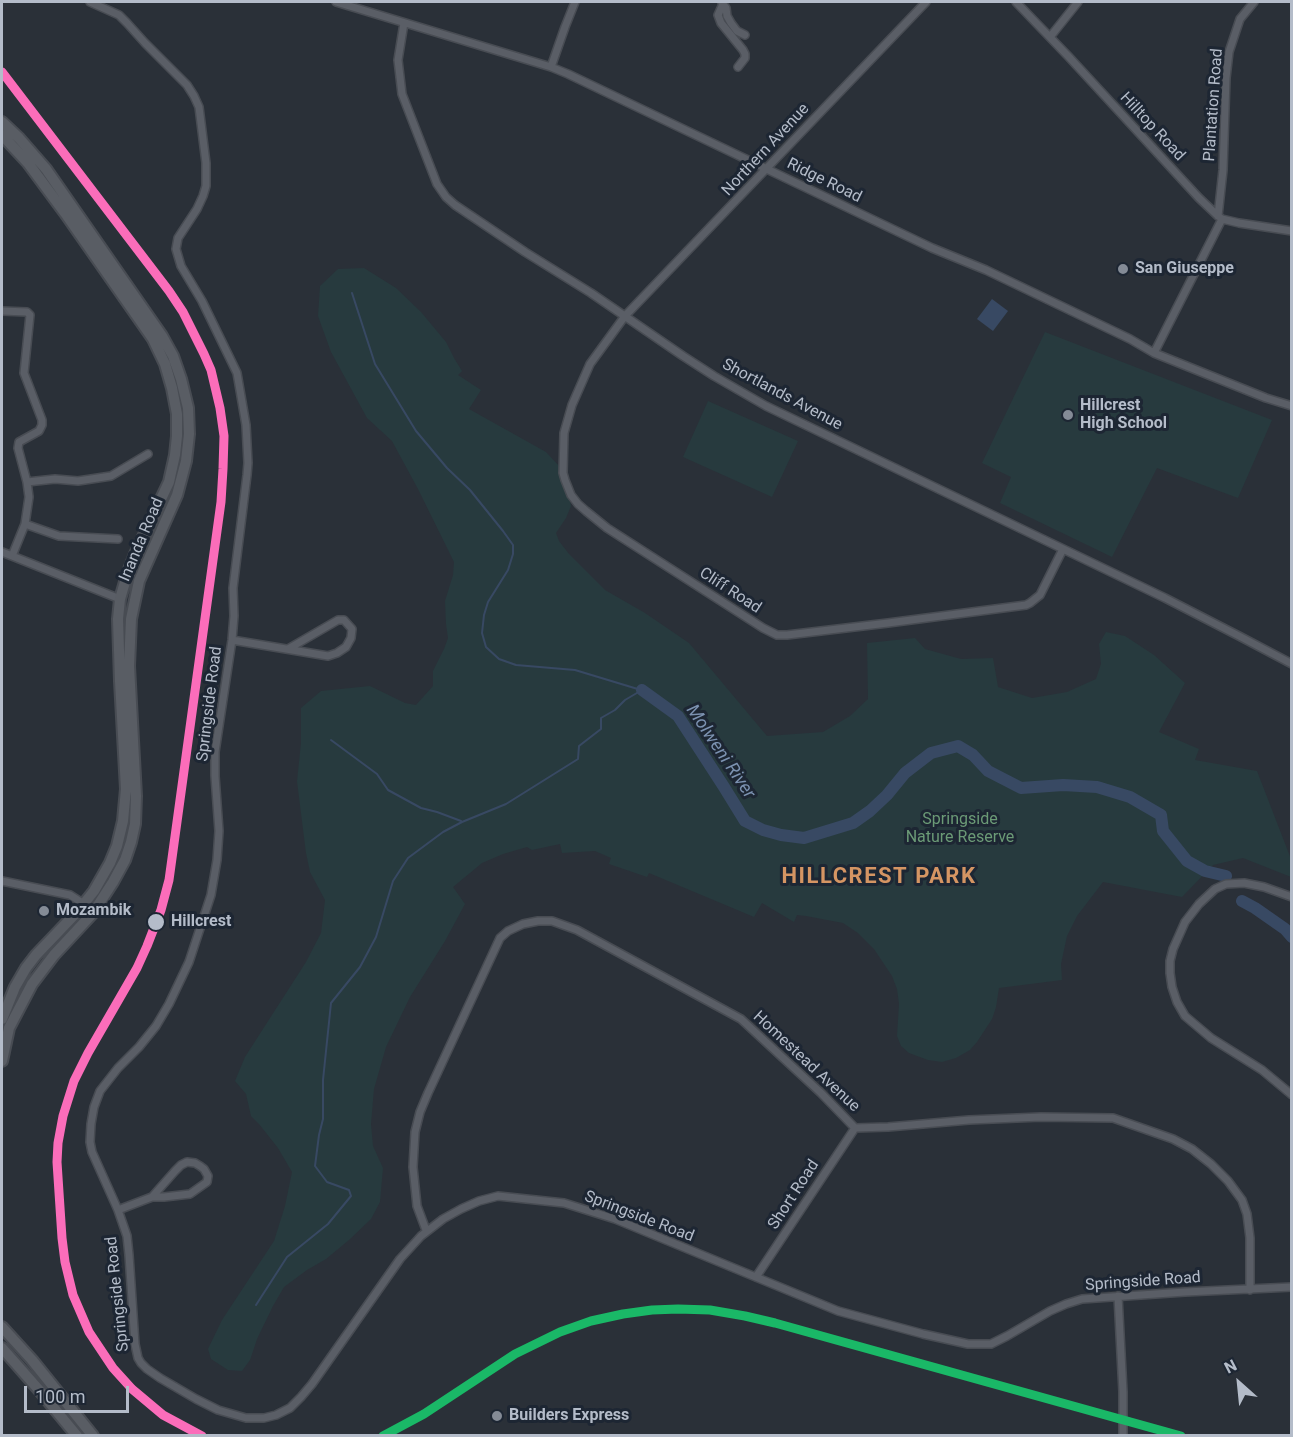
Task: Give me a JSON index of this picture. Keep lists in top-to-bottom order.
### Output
{
  "streets": {
    "main road": ["Inanda Road"],
    "street": [
      "Plantation Road",
      "Hilltop Road",
      "Northern Avenue",
      "Ridge Road",
      "Shortlands Avenue",
      "Cliff Road",
      "Springside Road",
      "Homestead Avenue",
      "Short Road"
    ]
  },
  "crossings": [
    ["Plantation Road", "Hilltop Road"],
    ["Plantation Road", "Ridge Road"],
    ["Northern Avenue", "Ridge Road"],
    ["Northern Avenue", "Shortlands Avenue"],
    ["Northern Avenue", "Cliff Road"],
    ["Ridge Road", "Shortlands Avenue"],
    ["Shortlands Avenue", "Cliff Road"],
    ["Springside Road", "Homestead Avenue"],
    ["Springside Road", "Short Road"],
    ["Homestead Avenue", "Short Road"]
  ],
  "districts": ["HILLCREST PARK"],
  "water": ["Molweni River"],
  "parks": ["Springside Nature Reserve"],
  "places": [
    "San Giuseppe",
    "Hillcrest High School",
    "Mozambik",
    "Hillcrest",
    "Builders Express"
  ],
  "scale_bar": "100 m",
  "north": "top left"
}
